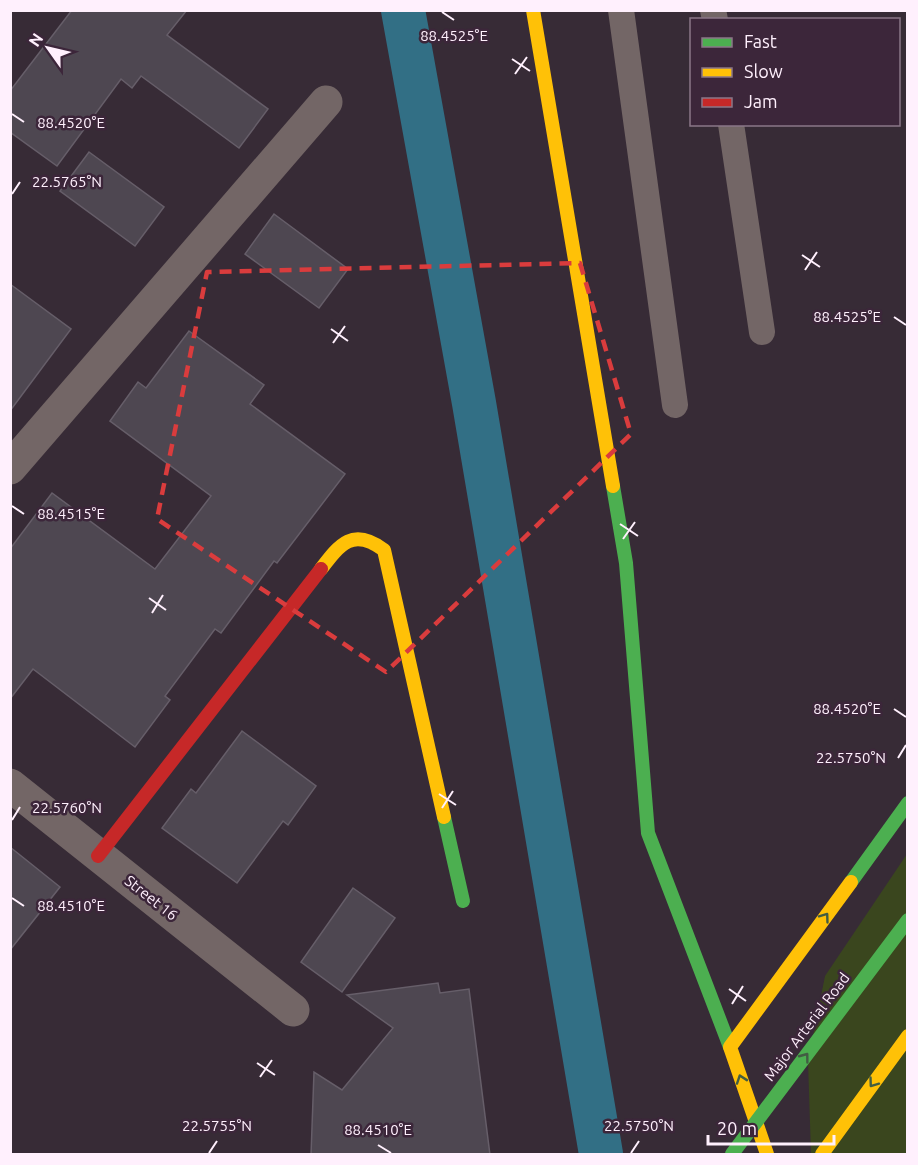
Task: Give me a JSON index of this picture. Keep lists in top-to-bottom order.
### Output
{
  "streets": {
    "street": ["Street 16", "Major Arterial Road"]
  },
  "legend": ["Fast", "Slow", "Jam"],
  "scale_bar": "20 m",
  "north": "top left",
  "coordinates": [
    "88.4525°E",
    "88.4520°E",
    "22.5765°N",
    "88.4515°E",
    "22.5750°N",
    "22.5760°N",
    "88.4510°E",
    "22.5755°N"
  ]
}
